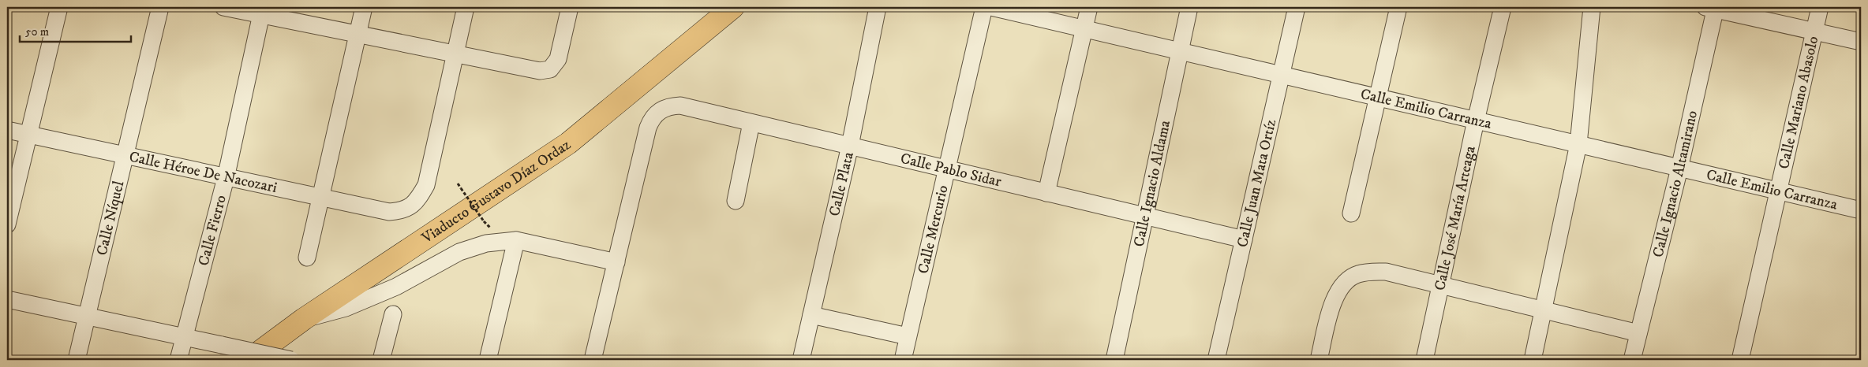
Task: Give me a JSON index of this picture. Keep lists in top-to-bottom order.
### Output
{
  "streets": {
    "main road": ["Viaducto Gustavo Díaz Ordaz"],
    "street": [
      "Calle Mariano Abasolo",
      "Calle Emilio Carranza",
      "Calle Pablo Sidar",
      "Calle Héroe De Nacozari",
      "Calle Ignacio Aldama",
      "Calle Juan Mata Ortíz",
      "Calle Ignacio Altamirano",
      "Calle Plata",
      "Calle Níquel",
      "Calle José María Arteaga",
      "Calle Mercurio",
      "Calle Fierro"
    ]
  },
  "crossings": [
    ["Calle Mariano Abasolo", "Calle Emilio Carranza"],
    ["Calle Emilio Carranza", "Calle Ignacio Aldama"],
    ["Calle Emilio Carranza", "Calle Juan Mata Ortíz"],
    ["Calle Emilio Carranza", "Calle Ignacio Altamirano"],
    ["Calle Emilio Carranza", "Calle José María Arteaga"],
    ["Calle Pablo Sidar", "Calle Ignacio Aldama"],
    ["Calle Pablo Sidar", "Calle Juan Mata Ortíz"],
    ["Calle Pablo Sidar", "Calle Plata"],
    ["Calle Pablo Sidar", "Calle Mercurio"],
    ["Calle Héroe De Nacozari", "Calle Níquel"],
    ["Calle Héroe De Nacozari", "Calle Fierro"]
  ],
  "scale_bar": "50 m"
}
